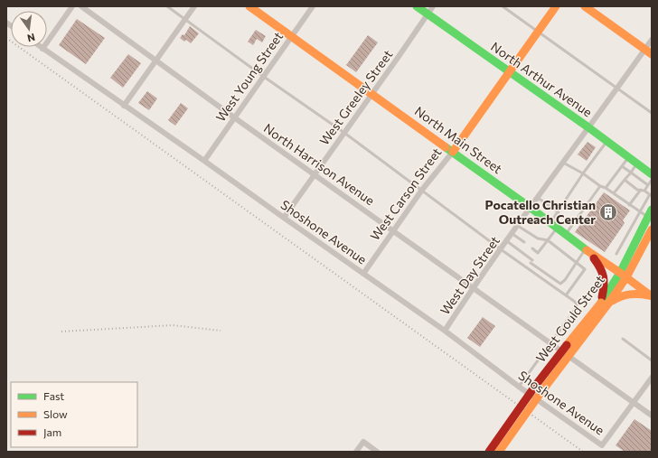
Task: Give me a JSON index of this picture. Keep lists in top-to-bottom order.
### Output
{
  "streets": {
    "main road": [
      "North Arthur Avenue",
      "North Main Street",
      "West Carson Street",
      "West Gould Street"
    ],
    "street": [
      "West Young Street",
      "West Greeley Street",
      "North Harrison Avenue",
      "Shoshone Avenue",
      "West Day Street"
    ]
  },
  "crossings": [
    ["West Young Street", "North Main Street"],
    ["West Young Street", "North Harrison Avenue"],
    ["West Young Street", "Shoshone Avenue"],
    ["North Arthur Avenue", "West Greeley Street"],
    ["North Arthur Avenue", "West Carson Street"],
    ["North Arthur Avenue", "West Day Street"],
    ["West Greeley Street", "North Main Street"],
    ["West Greeley Street", "North Harrison Avenue"],
    ["West Greeley Street", "Shoshone Avenue"],
    ["North Main Street", "West Carson Street"],
    ["North Main Street", "West Day Street"],
    ["North Main Street", "West Gould Street"],
    ["North Harrison Avenue", "West Carson Street"],
    ["North Harrison Avenue", "Shoshone Avenue"],
    ["North Harrison Avenue", "West Day Street"],
    ["West Carson Street", "Shoshone Avenue"],
    ["Shoshone Avenue", "West Day Street"]
  ],
  "places": {
    "building": ["Pocatello Christian Outreach Center"]
  },
  "legend": ["Fast", "Slow", "Jam"],
  "north": "bottom"
}
